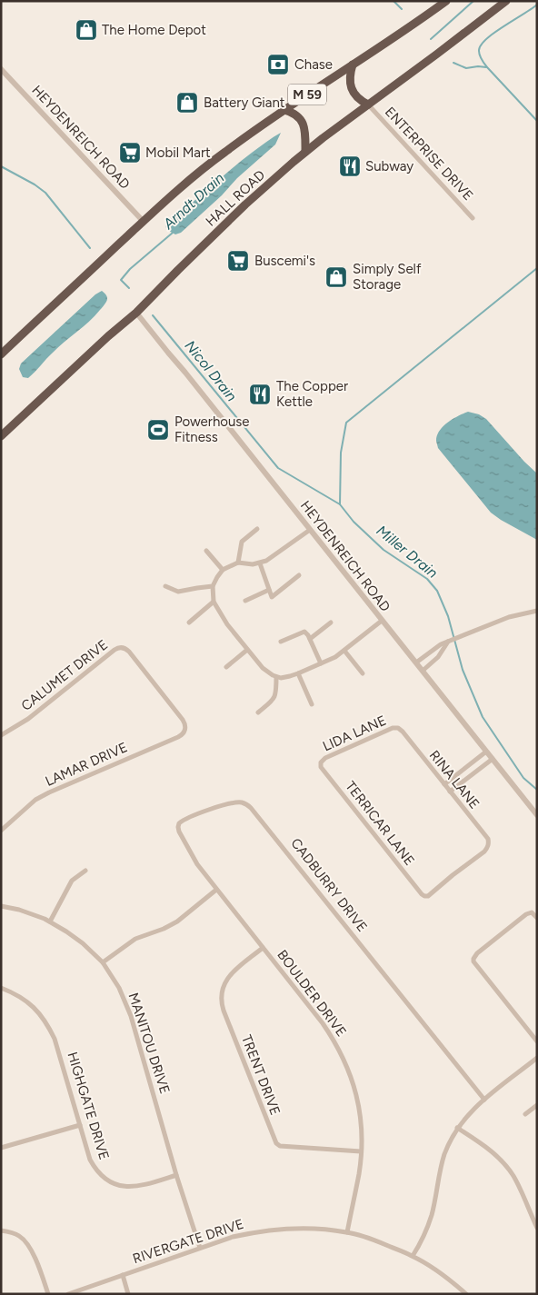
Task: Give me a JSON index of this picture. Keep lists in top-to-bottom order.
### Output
{
  "streets": {
    "highway": ["M 59", "HALL ROAD"],
    "street": [
      "HEYDENREICH ROAD",
      "ENTERPRISE DRIVE",
      "CALUMET DRIVE",
      "LIDA LANE",
      "LAMAR DRIVE",
      "RINA LANE",
      "TERRICAR LANE",
      "CADBURRY DRIVE",
      "BOULDER DRIVE",
      "MANITOU DRIVE",
      "TRENT DRIVE",
      "HIGHGATE DRIVE",
      "RIVERGATE DRIVE"
    ]
  },
  "crossings": [
    ["M 59", "HEYDENREICH ROAD"],
    ["HEYDENREICH ROAD", "HALL ROAD"],
    ["ENTERPRISE DRIVE", "HALL ROAD"],
    ["CALUMET DRIVE", "LAMAR DRIVE"],
    ["LIDA LANE", "RINA LANE"],
    ["LIDA LANE", "TERRICAR LANE"],
    ["RINA LANE", "TERRICAR LANE"],
    ["CADBURRY DRIVE", "BOULDER DRIVE"],
    ["BOULDER DRIVE", "TRENT DRIVE"],
    ["BOULDER DRIVE", "RIVERGATE DRIVE"],
    ["MANITOU DRIVE", "HIGHGATE DRIVE"],
    ["MANITOU DRIVE", "RIVERGATE DRIVE"]
  ],
  "water": ["Arndt Drain", "Nicol Drain", "Miller Drain"],
  "places": {
    "shop": ["The Home Depot", "Battery Giant", "Simply Self Storage"],
    "bank": ["Chase"],
    "supermarket": ["Mobil Mart", "Buscemi's"],
    "restaurant": ["Subway", "The Copper Kettle"],
    "sports": ["Powerhouse Fitness"]
  }
}
